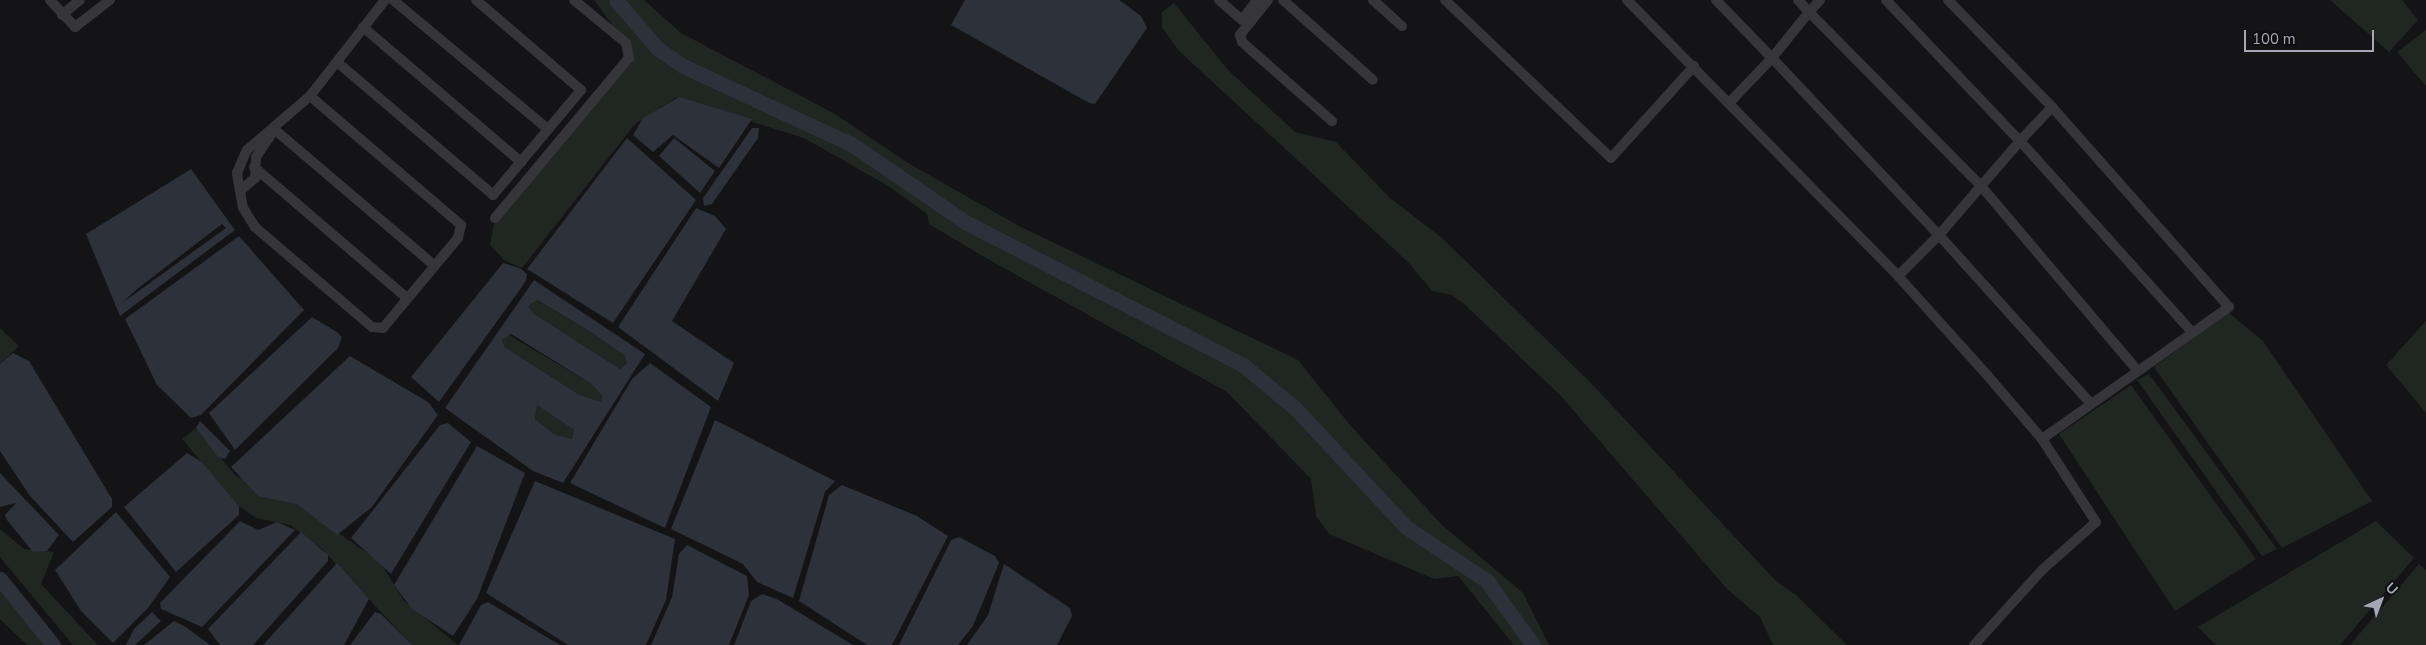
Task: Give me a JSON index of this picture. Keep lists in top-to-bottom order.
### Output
{
  "scale_bar": "100 m",
  "north": "top right"
}
